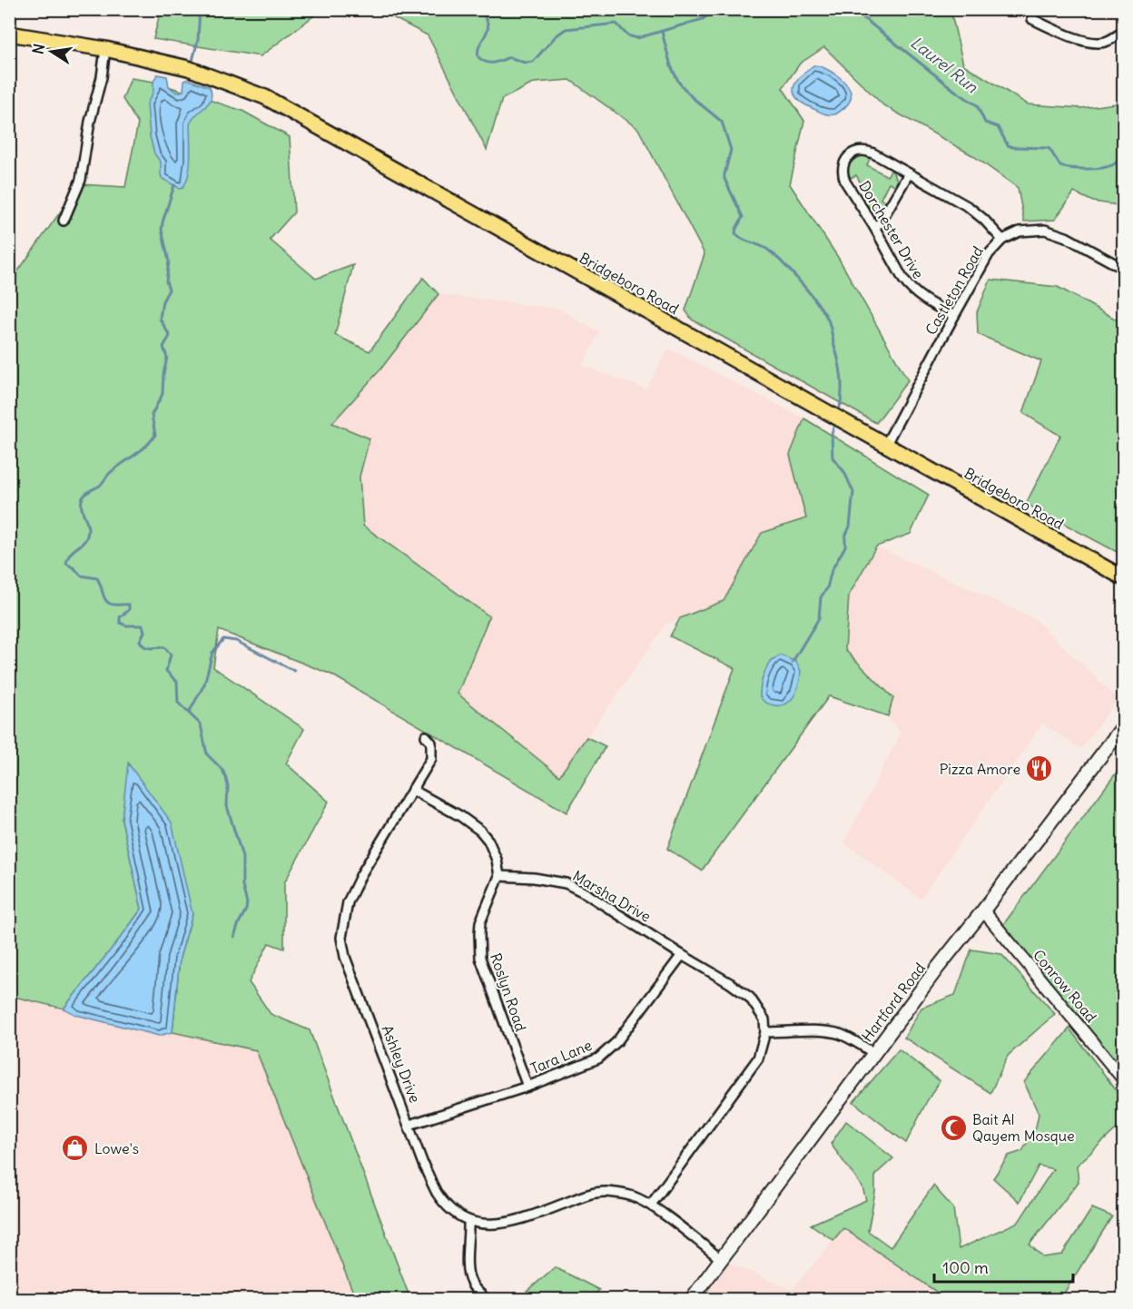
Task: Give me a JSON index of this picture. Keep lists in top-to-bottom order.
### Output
{
  "streets": {
    "main road": ["Bridgeboro Road", "Hartford Road"],
    "street": [
      "Dorchester Drive",
      "Castleton Road",
      "Marsha Drive",
      "Conrow Road",
      "Roslyn Road",
      "Tara Lane",
      "Ashley Drive"
    ]
  },
  "crossings": [
    ["Dorchester Drive", "Castleton Road"],
    ["Bridgeboro Road", "Castleton Road"],
    ["Marsha Drive", "Roslyn Road"],
    ["Marsha Drive", "Tara Lane"],
    ["Conrow Road", "Hartford Road"],
    ["Roslyn Road", "Tara Lane"],
    ["Tara Lane", "Ashley Drive"]
  ],
  "water": ["Laurel Run"],
  "places": {
    "restaurant": ["Pizza Amore"],
    "mosque": ["Bait Al Qayem Mosque"],
    "shop": ["Lowe's"]
  },
  "scale_bar": "100 m",
  "north": "left"
}
